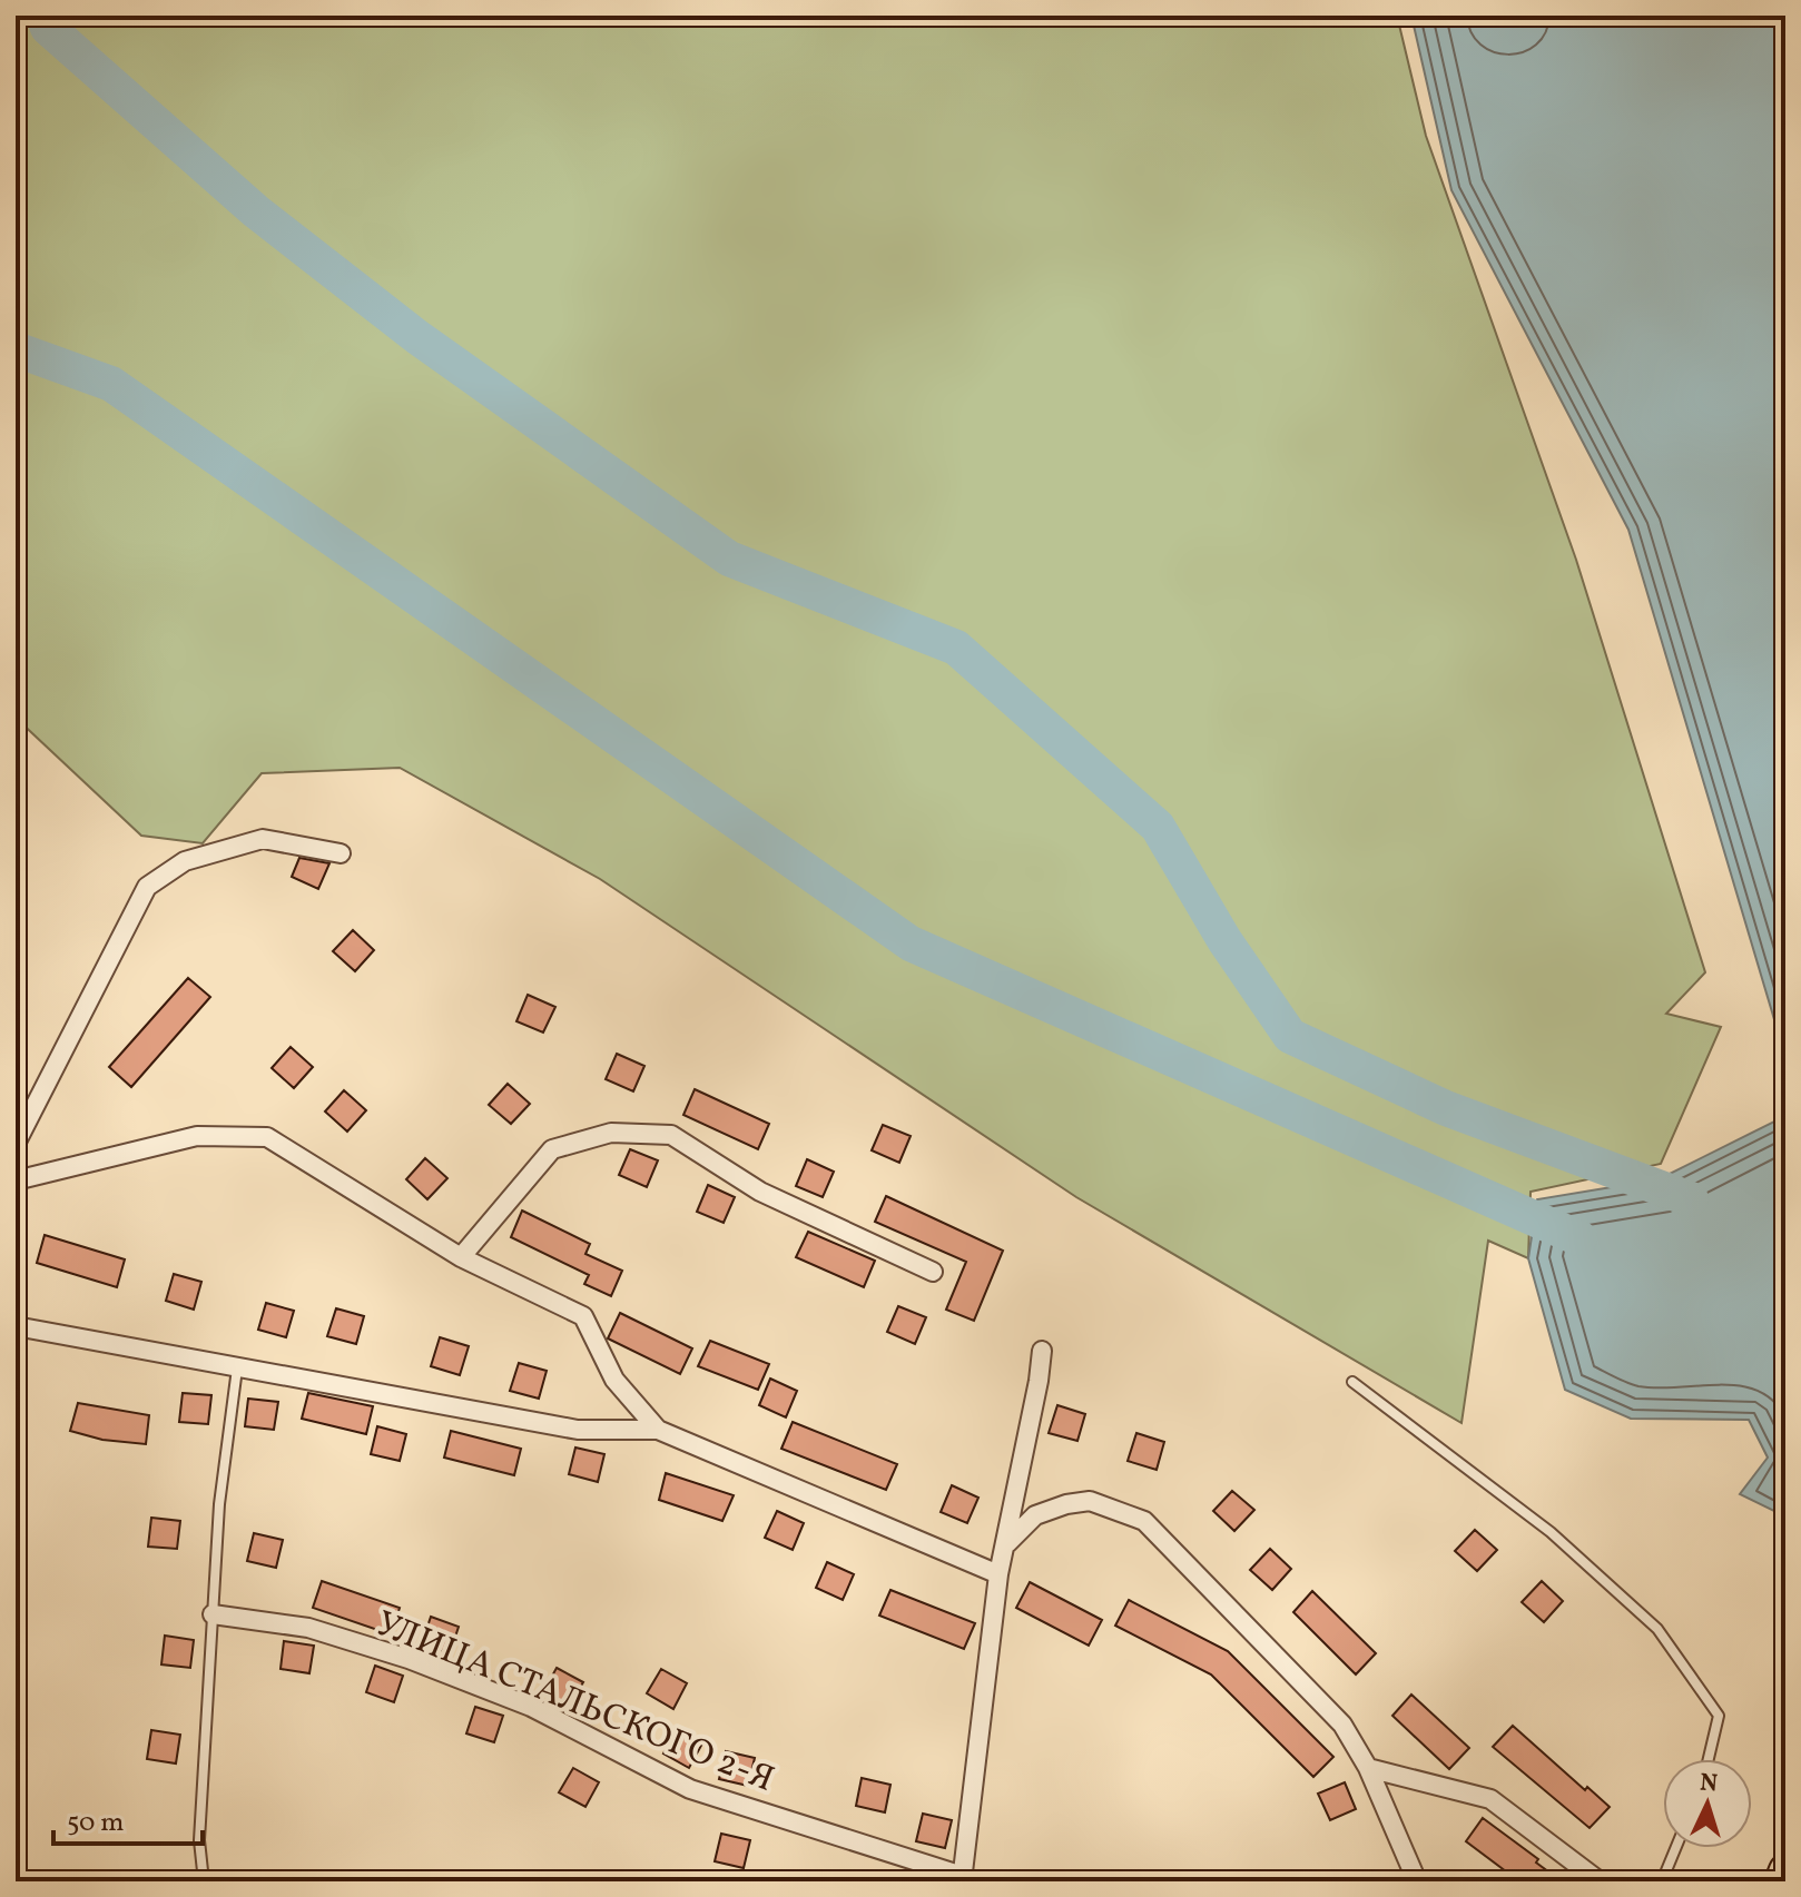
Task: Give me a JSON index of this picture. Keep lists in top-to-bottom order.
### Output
{
  "streets": {
    "street": ["УЛИЦА СТАЛЬСКОГО 2-Я"]
  },
  "scale_bar": "50 m",
  "north": "top"
}
